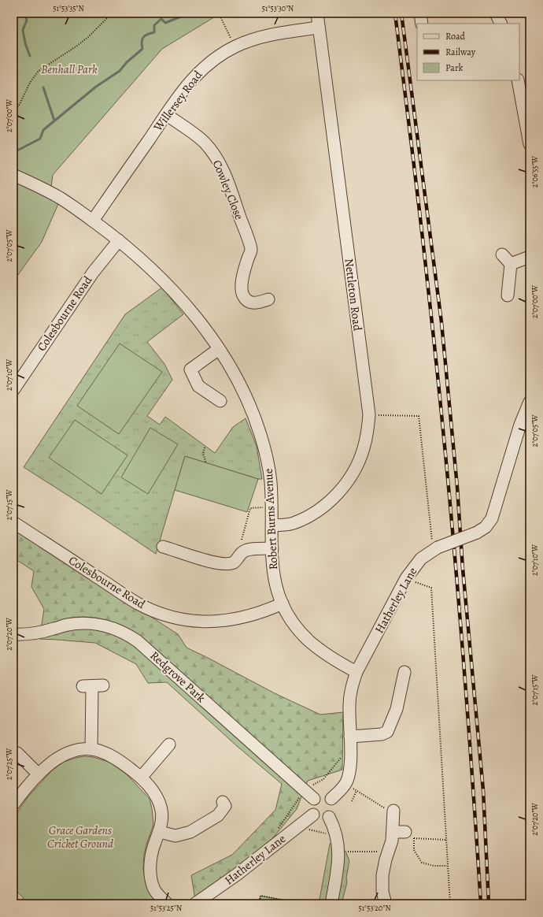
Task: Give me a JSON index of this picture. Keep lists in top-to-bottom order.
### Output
{
  "streets": {
    "street": [
      "Willersey Road",
      "Cowley Close",
      "Nettleton Road",
      "Colesbourne Road",
      "Robert Burns Avenue",
      "Hatherley Lane",
      "Redgrove Park"
    ]
  },
  "crossings": [
    ["Willersey Road", "Cowley Close"],
    ["Willersey Road", "Nettleton Road"],
    ["Willersey Road", "Robert Burns Avenue"],
    ["Nettleton Road", "Robert Burns Avenue"],
    ["Colesbourne Road", "Robert Burns Avenue"],
    ["Robert Burns Avenue", "Hatherley Lane"],
    ["Hatherley Lane", "Redgrove Park"]
  ],
  "parks": ["Benhall Park", "Grace Gardens Cricket Ground"],
  "legend": ["Road", "Railway", "Park"],
  "coordinates": [
    "51°53'35\"N",
    "51°53'30\"N",
    "2°07'00\"W",
    "2°06'55\"W",
    "2°07'05\"W",
    "2°07'10\"W",
    "2°07'15\"W",
    "2°07'20\"W",
    "2°07'25\"W",
    "51°53'25\"N",
    "51°53'20\"N"
  ]
}
